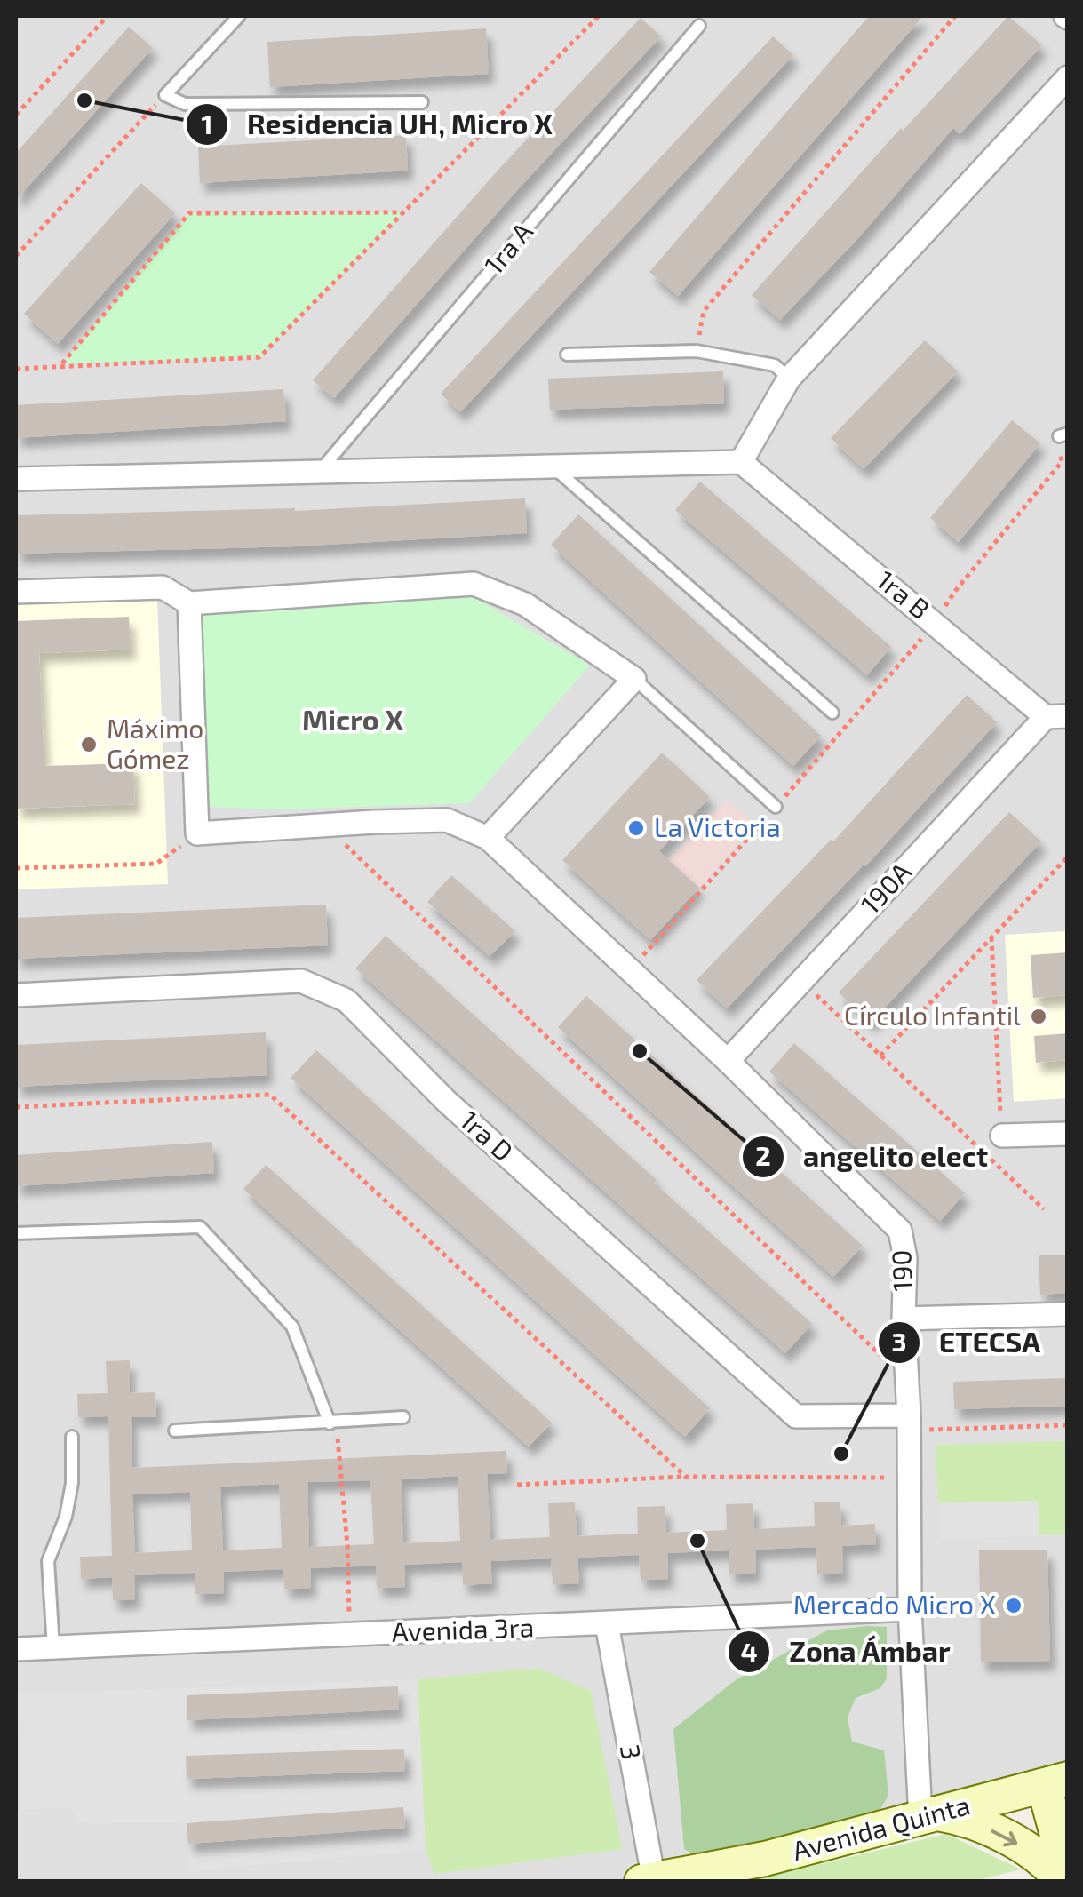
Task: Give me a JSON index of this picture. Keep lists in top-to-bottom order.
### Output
{
  "streets": {
    "main road": ["Avenida Quinta"],
    "street": [
      "1ra B",
      "190A",
      "1ra D",
      "190",
      "Avenida 3ra",
      "3"
    ],
    "lane": ["1ra A"]
  },
  "crossings": [
    ["1ra B", "190A"],
    ["190A", "190"],
    ["1ra D", "190"],
    ["190", "Avenida 3ra"],
    ["190", "Avenida Quinta"],
    ["Avenida 3ra", "3"],
    ["3", "Avenida Quinta"]
  ],
  "districts": ["Micro X"],
  "places": [
    "Residencia UH, Micro X",
    "Máximo Gómez",
    "La Victoria",
    "Círculo Infantil",
    "angelito elect",
    "ETECSA",
    "Zona Ámbar",
    "Mercado Micro X"
  ]
}
